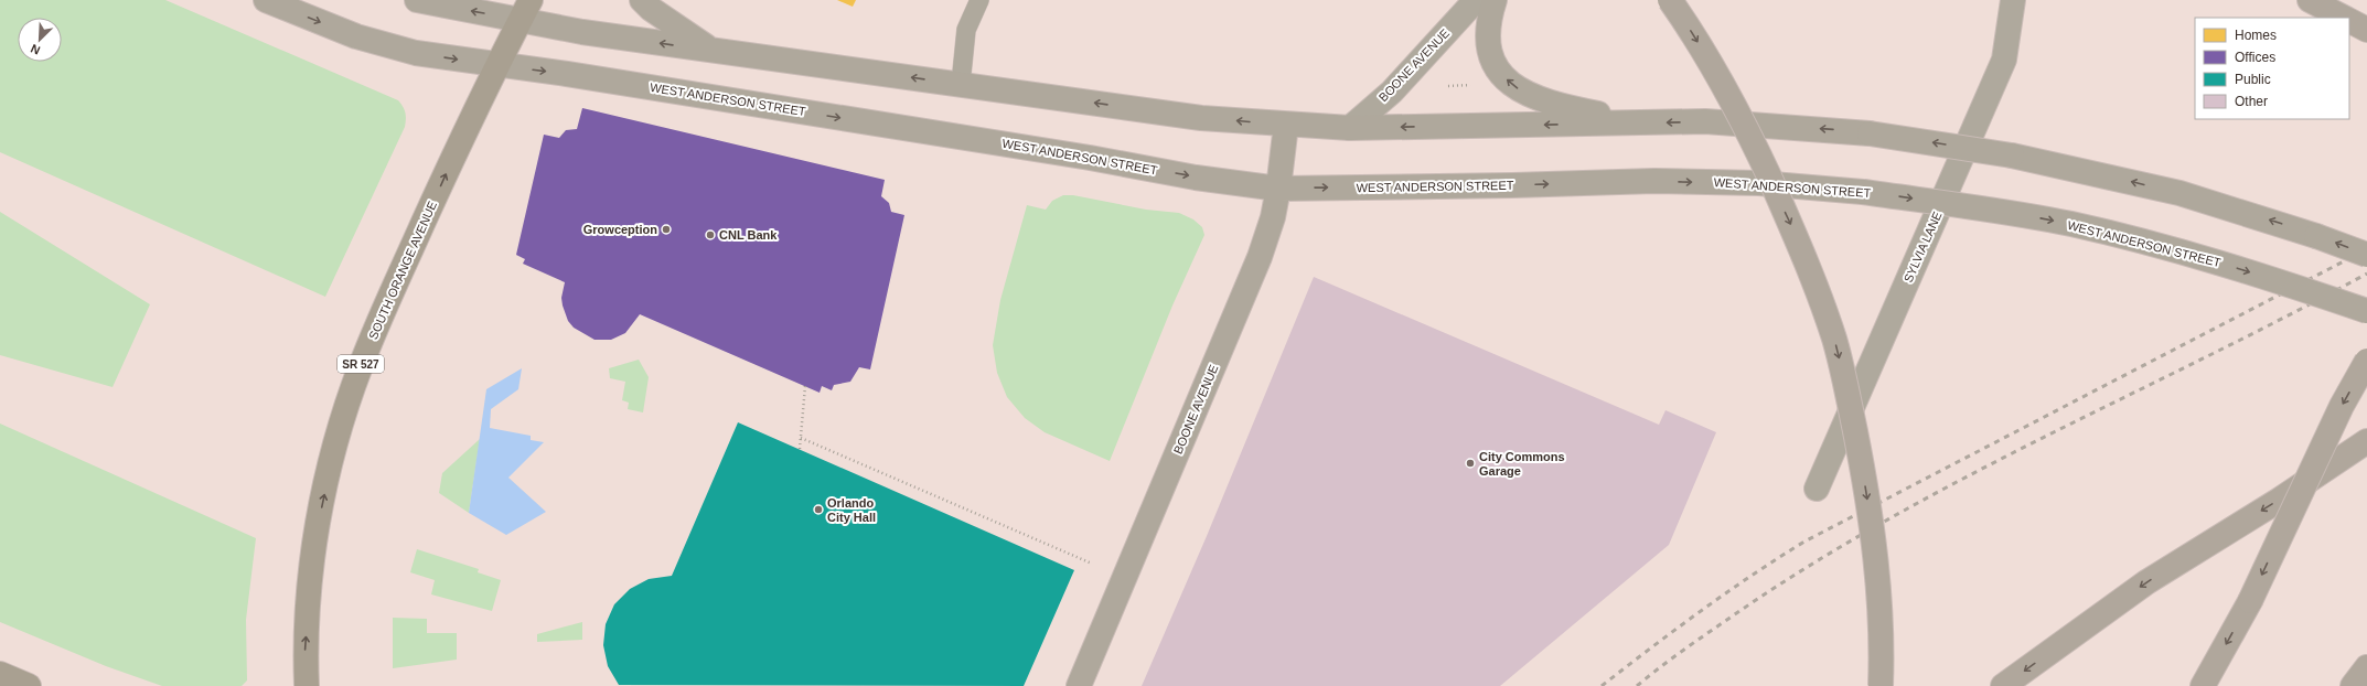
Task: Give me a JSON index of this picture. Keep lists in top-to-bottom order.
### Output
{
  "streets": {
    "main road": [
      "BOONE AVENUE",
      "WEST ANDERSON STREET",
      "SOUTH ORANGE AVENUE",
      "SR 527"
    ],
    "street": ["SYLVIA LANE"]
  },
  "crossings": [
    ["BOONE AVENUE", "WEST ANDERSON STREET"],
    ["WEST ANDERSON STREET", "SOUTH ORANGE AVENUE"]
  ],
  "one_way": ["SOUTH ORANGE AVENUE"],
  "places": [
    "Growception",
    "CNL Bank",
    "City Commons Garage",
    "Orlando City Hall"
  ],
  "legend": [
    "Homes",
    "Offices",
    "Public",
    "Other"
  ],
  "north": "bottom left"
}
